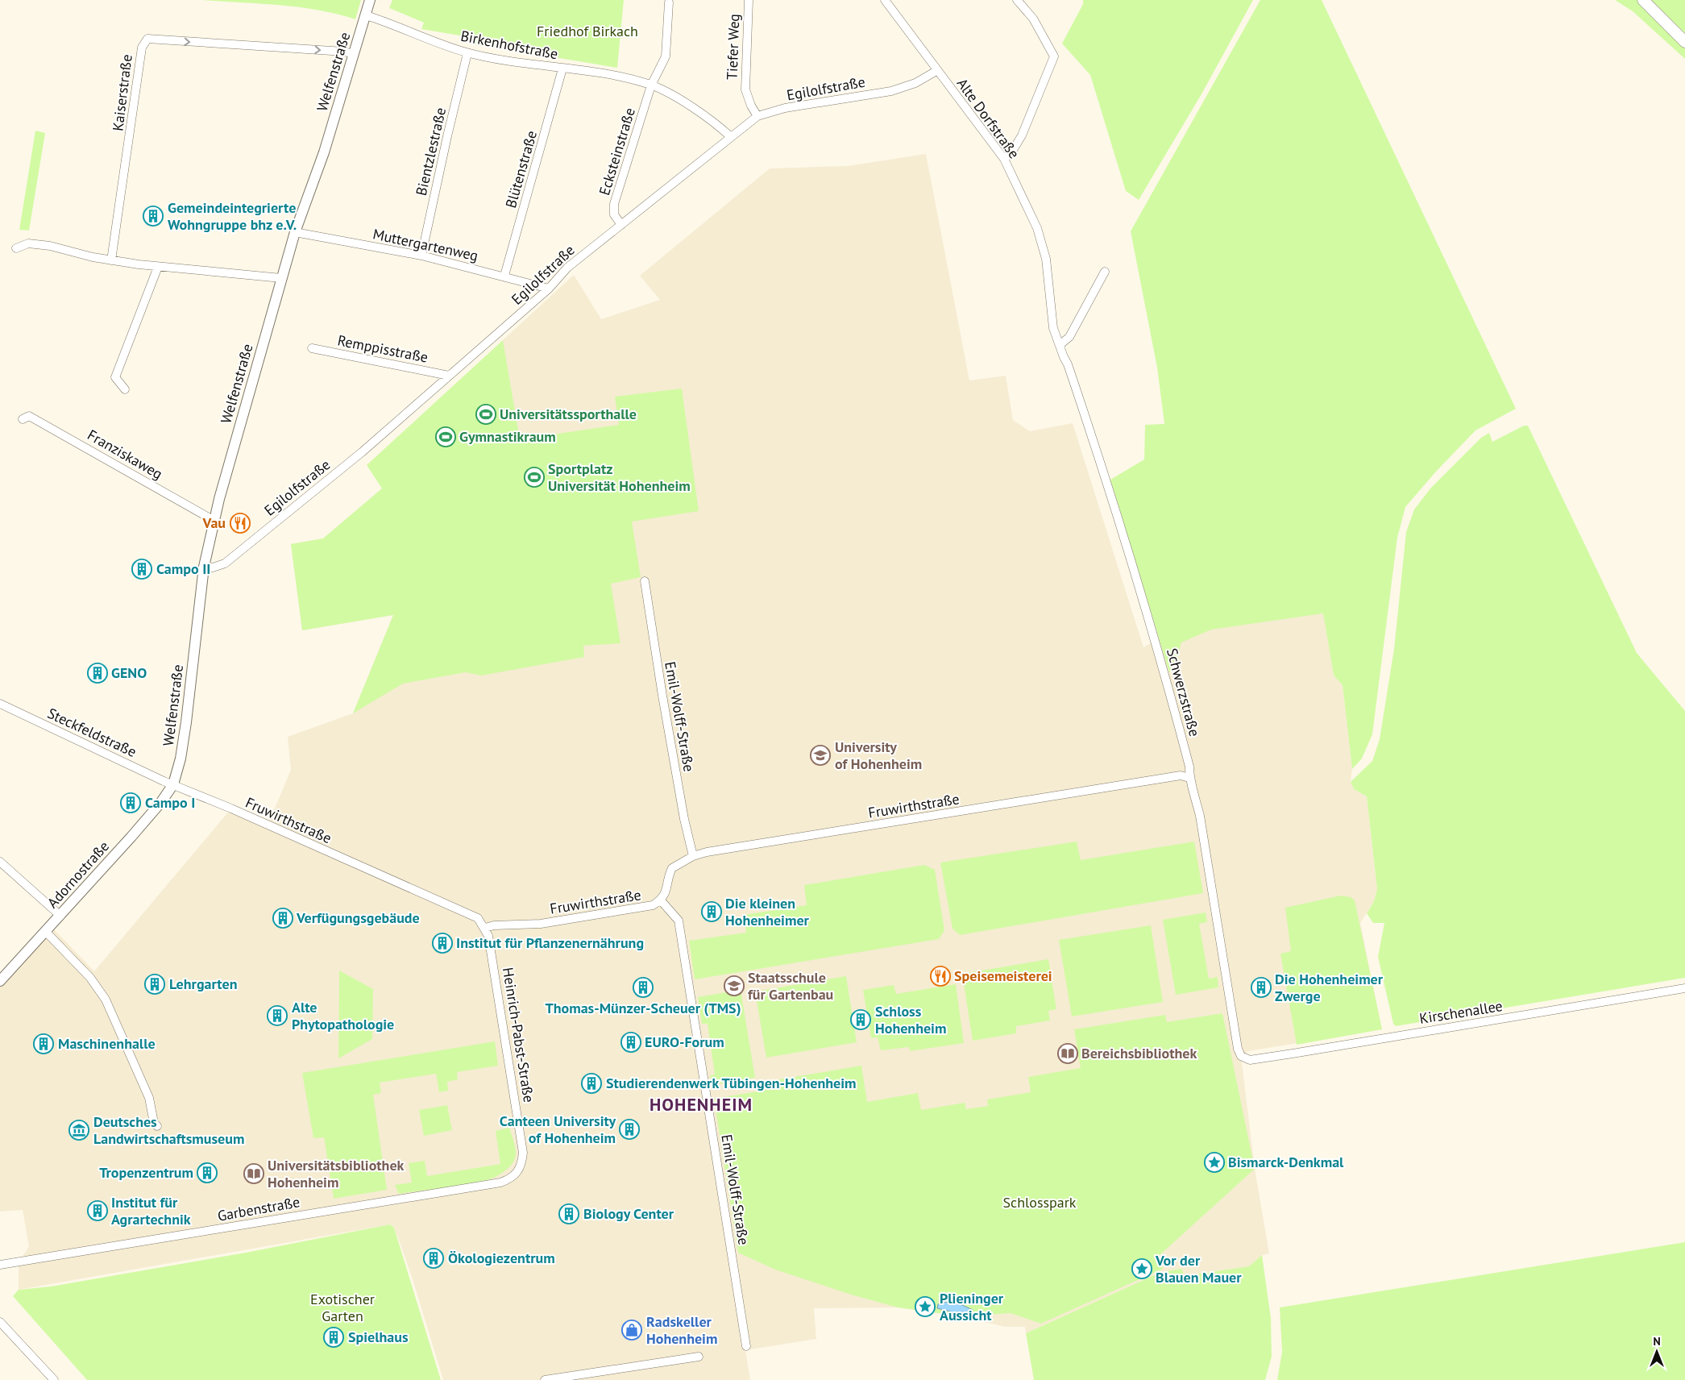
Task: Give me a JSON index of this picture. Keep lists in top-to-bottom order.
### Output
{
  "streets": {
    "street": [
      "Birkenhofstraße",
      "Tiefer Weg",
      "Welfenstraße",
      "Egilolfstraße",
      "Kaiserstraße",
      "Alte Dorfstraße",
      "Bientzlestraße",
      "Ecksteinstraße",
      "Blütenstraße",
      "Muttergartenweg",
      "Remppisstraße",
      "Franziskaweg",
      "Schwerzstraße",
      "Emil-Wolff-Straße",
      "Steckfeldstraße",
      "Fruwirthstraße",
      "Adornostraße",
      "Kirschenallee",
      "Heinrich-Pabst-Straße",
      "Garbenstraße"
    ]
  },
  "crossings": [
    ["Birkenhofstraße", "Welfenstraße"],
    ["Birkenhofstraße", "Egilolfstraße"],
    ["Birkenhofstraße", "Bientzlestraße"],
    ["Birkenhofstraße", "Ecksteinstraße"],
    ["Birkenhofstraße", "Blütenstraße"],
    ["Tiefer Weg", "Egilolfstraße"],
    ["Welfenstraße", "Egilolfstraße"],
    ["Welfenstraße", "Kaiserstraße"],
    ["Welfenstraße", "Muttergartenweg"],
    ["Welfenstraße", "Franziskaweg"],
    ["Welfenstraße", "Steckfeldstraße"],
    ["Welfenstraße", "Fruwirthstraße"],
    ["Welfenstraße", "Adornostraße"],
    ["Egilolfstraße", "Alte Dorfstraße"],
    ["Egilolfstraße", "Ecksteinstraße"],
    ["Egilolfstraße", "Muttergartenweg"],
    ["Egilolfstraße", "Remppisstraße"],
    ["Alte Dorfstraße", "Schwerzstraße"],
    ["Bientzlestraße", "Muttergartenweg"],
    ["Blütenstraße", "Muttergartenweg"],
    ["Schwerzstraße", "Fruwirthstraße"],
    ["Schwerzstraße", "Kirschenallee"],
    ["Emil-Wolff-Straße", "Fruwirthstraße"],
    ["Steckfeldstraße", "Fruwirthstraße"],
    ["Steckfeldstraße", "Adornostraße"],
    ["Fruwirthstraße", "Adornostraße"],
    ["Fruwirthstraße", "Heinrich-Pabst-Straße"],
    ["Heinrich-Pabst-Straße", "Garbenstraße"]
  ],
  "districts": ["HOHENHEIM"],
  "parks": ["Friedhof Birkach", "Schlosspark", "Exotischer Garten"],
  "places": {
    "building": [
      "Gemeindeintegrierte Wohngruppe bhz e.V.",
      "Campo II",
      "GENO",
      "Campo I",
      "Die kleinen Hohenheimer",
      "Verfügungsgebäude",
      "Institut für Pflanzenernährung",
      "Lehrgarten",
      "Thomas-Münzer-Scheuer (TMS)",
      "Die Hohenheimer Zwerge",
      "Alte Phytopathologie",
      "Schloss Hohenheim",
      "EURO-Forum",
      "Maschinenhalle",
      "Studierendenwerk Tübingen-Hohenheim",
      "Canteen University of Hohenheim",
      "Tropenzentrum",
      "Institut für Agrartechnik",
      "Biology Center",
      "Ökologiezentrum",
      "Spielhaus"
    ],
    "sports": ["Universitätssporthalle", "Gymnastikraum", "Sportplatz Universität Hohenheim"],
    "restaurant": ["Vau", "Speisemeisterei"],
    "school or university": ["University of Hohenheim", "Staatsschule für Gartenbau"],
    "library": ["Bereichsbibliothek", "Universitätsbibliothek Hohenheim"],
    "museum": ["Deutsches Landwirtschaftsmuseum"],
    "place": ["Bismarck-Denkmal", "Vor der Blauen Mauer", "Plieninger Aussicht"],
    "shop": ["Radskeller Hohenheim"]
  },
  "north": "top"
}
